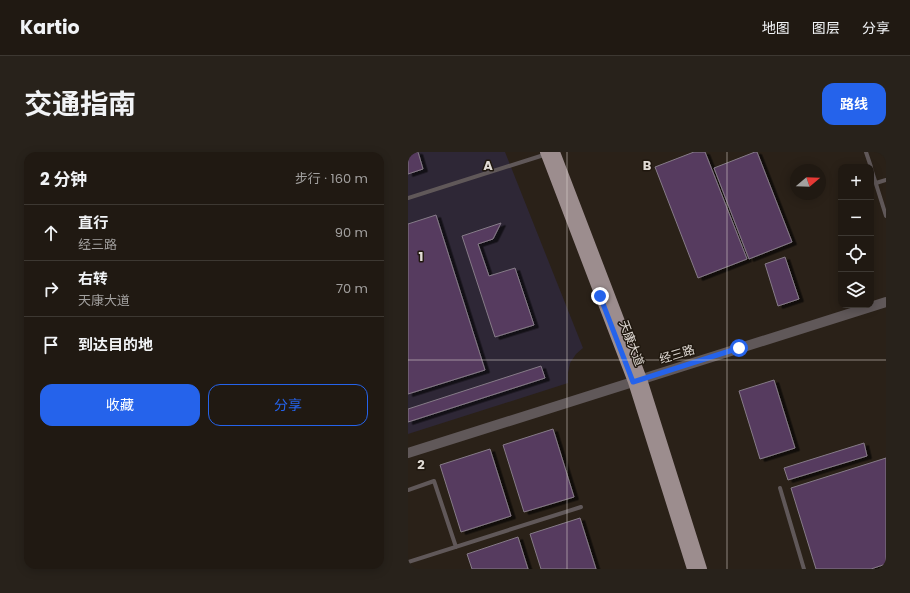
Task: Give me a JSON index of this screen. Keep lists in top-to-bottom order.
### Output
{
  "streets": {
    "main road": ["天康大道"],
    "street": ["经三路"]
  },
  "crossings": [
    ["天康大道", "经三路"]
  ],
  "north": "right",
  "page": {
    "header": "Kartio",
    "nav": ["地图", "图层", "分享"],
    "title": "交通指南",
    "buttons": [
      "路线",
      ["收藏", "分享"]
    ],
    "heading": ["2 分钟", "步行 · 160 m"],
    "map_buttons": ["+", "−"],
    "list": [
      ["直行", "经三路", "90 m"],
      ["右转", "天康大道", "70 m"],
      "到达目的地"
    ]
  },
  "grid": {
    "columns": ["A", "B"],
    "rows": ["1", "2"]
  }
}
